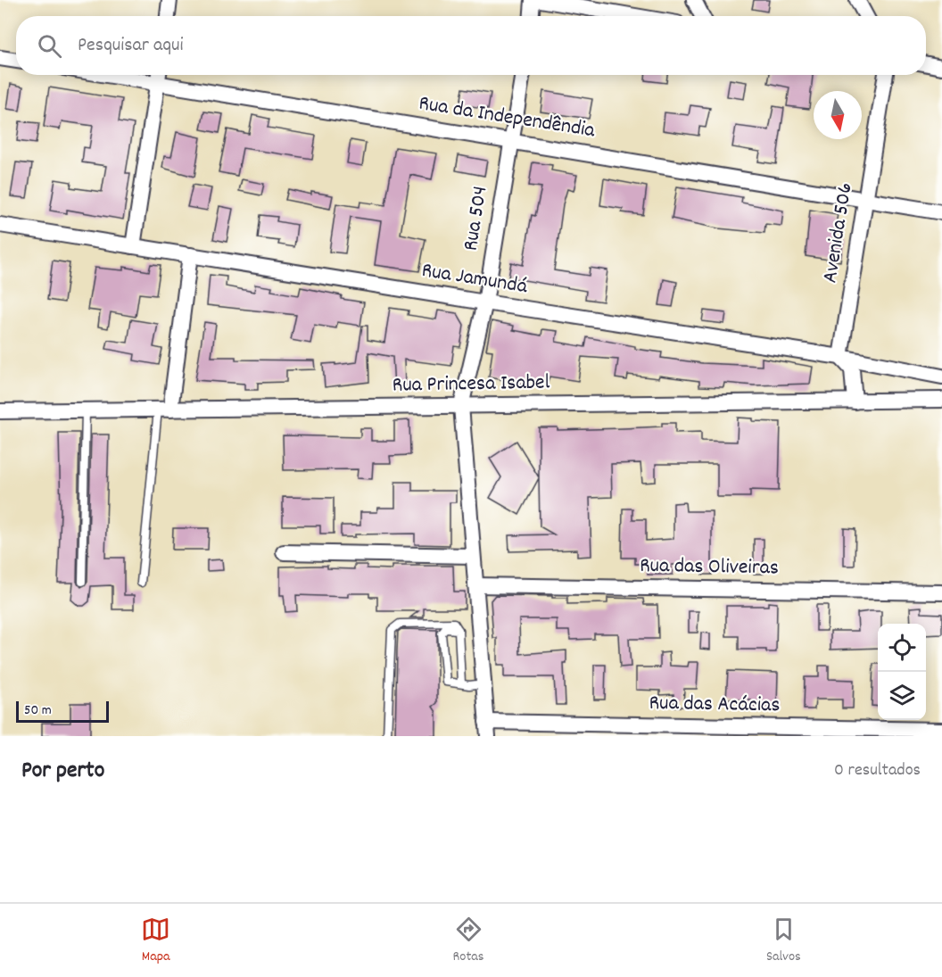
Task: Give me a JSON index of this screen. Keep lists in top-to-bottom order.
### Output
{
  "streets": {
    "street": [
      "Rua da Independêndia",
      "Rua 504",
      "Avenida 506",
      "Rua Jamundá",
      "Rua Princesa Isabel",
      "Rua das Oliveiras",
      "Rua das Acácias"
    ]
  },
  "crossings": [
    ["Rua da Independêndia", "Rua 504"],
    ["Rua da Independêndia", "Avenida 506"],
    ["Rua 504", "Rua Jamundá"],
    ["Rua 504", "Rua Princesa Isabel"],
    ["Rua 504", "Rua das Oliveiras"],
    ["Rua 504", "Rua das Acácias"],
    ["Avenida 506", "Rua Jamundá"]
  ],
  "scale_bar": "50 m",
  "north": "bottom",
  "page": {
    "search": "Pesquisar aqui",
    "scale": "50 m",
    "heading": ["Por perto", "0 resultados"],
    "nav": ["Mapa", "Rotas", "Salvos"]
  }
}
